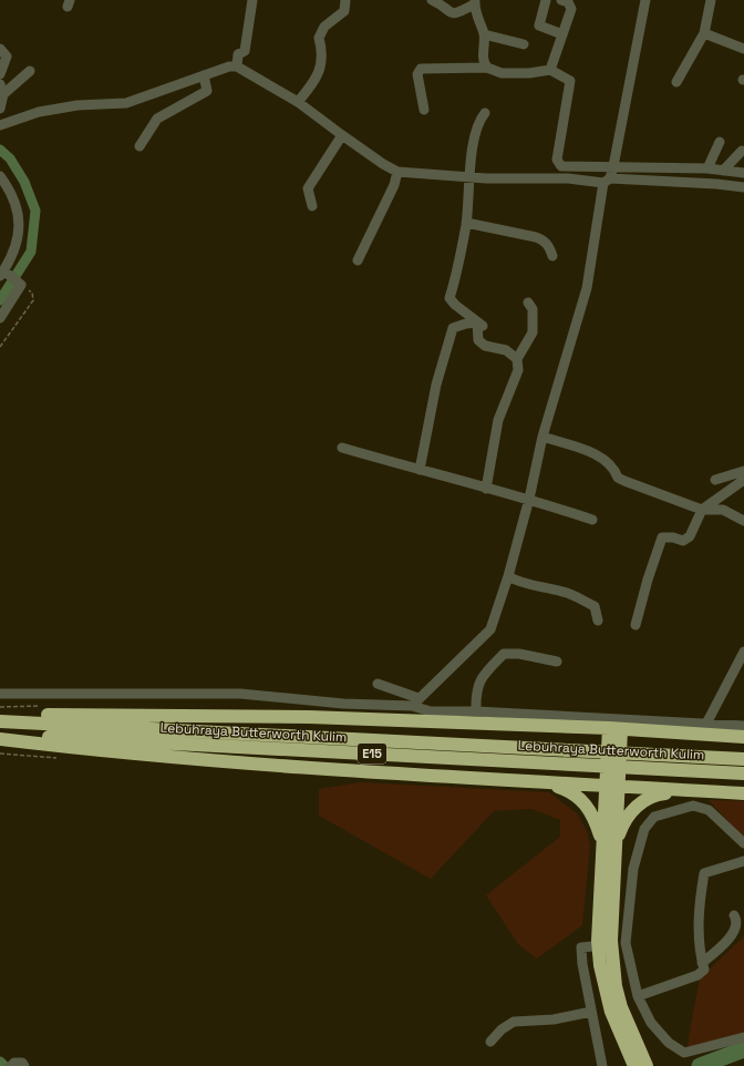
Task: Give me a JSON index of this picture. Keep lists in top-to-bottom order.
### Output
{
  "streets": {
    "highway": ["Lebuhraya Butterworth Kulim", "E15"]
  }
}
